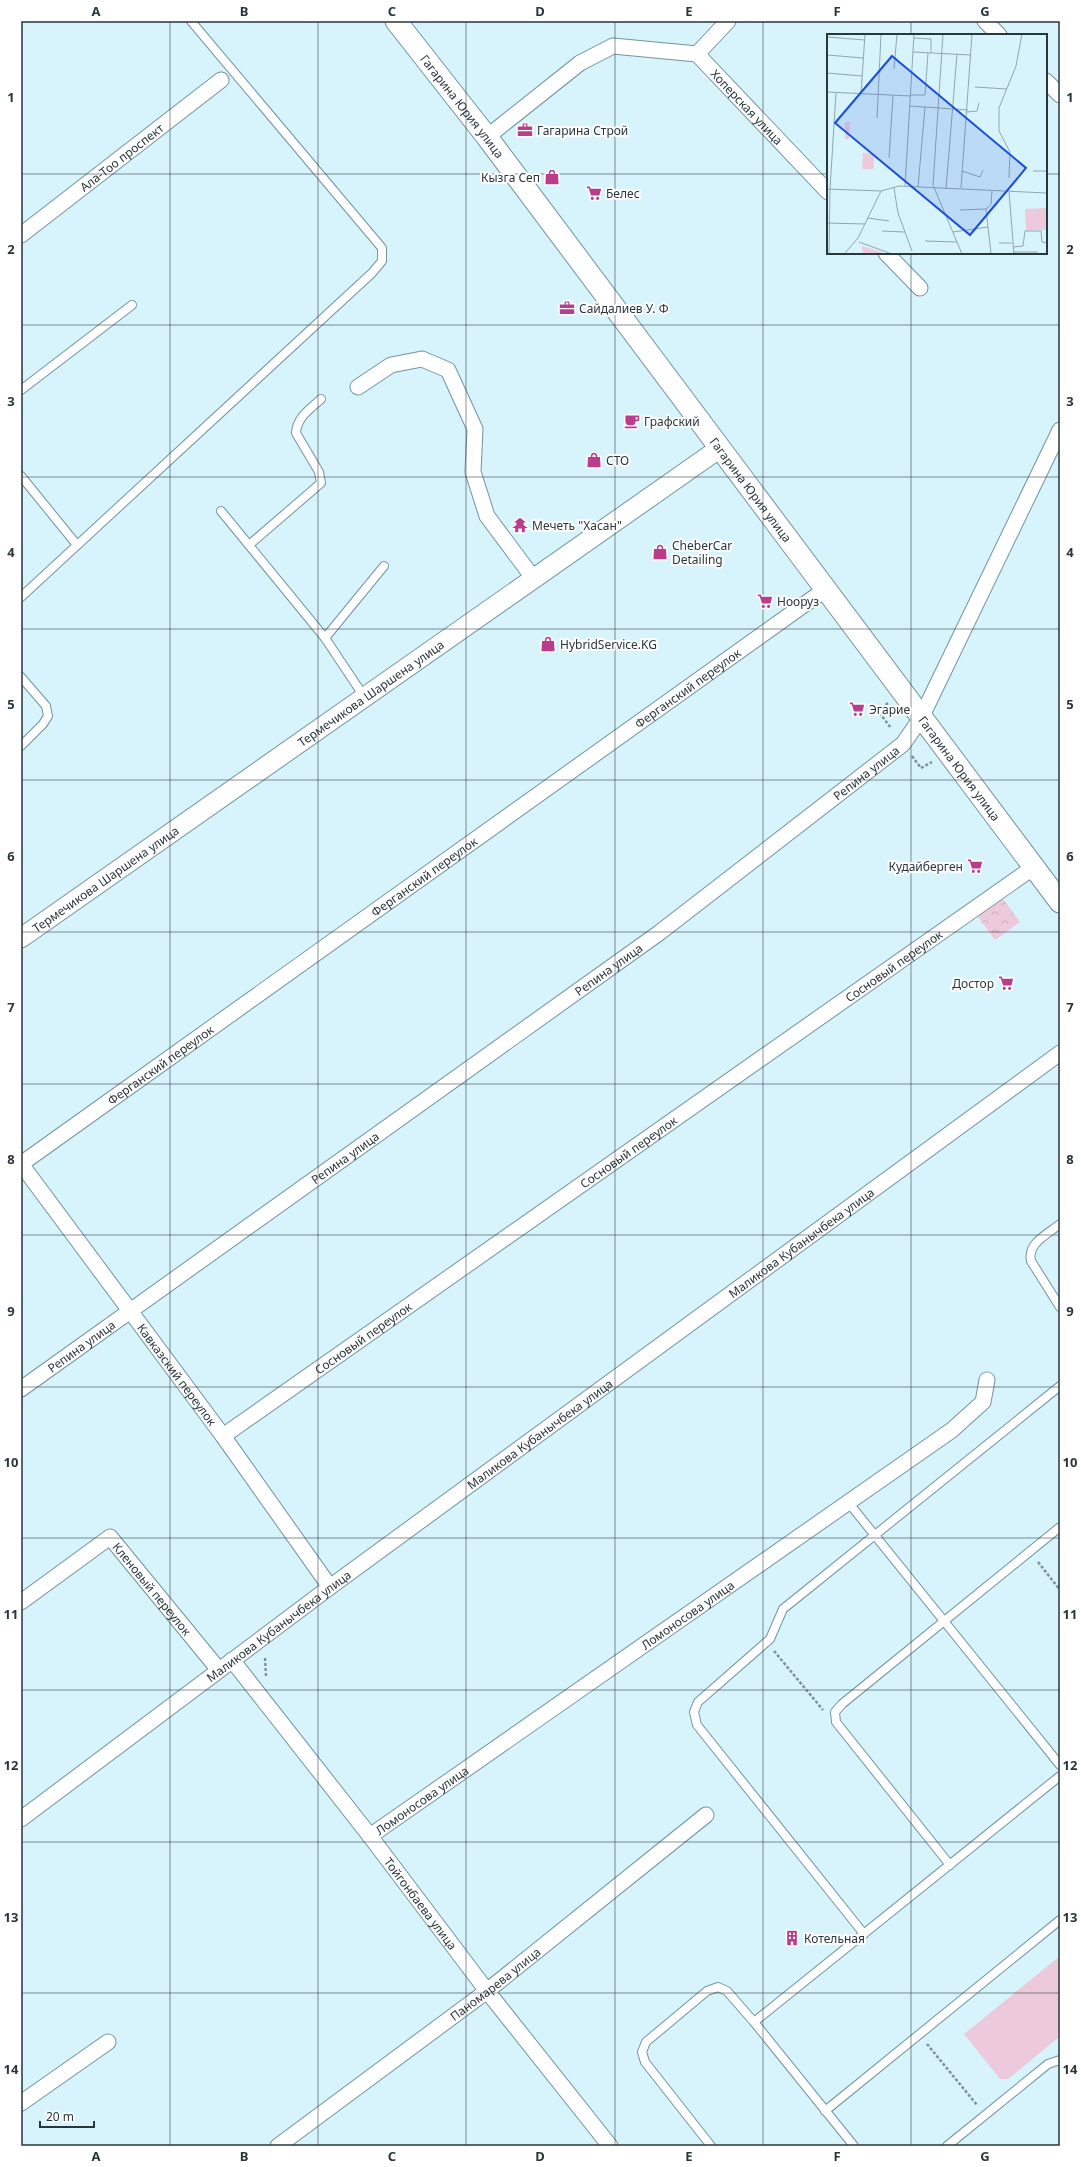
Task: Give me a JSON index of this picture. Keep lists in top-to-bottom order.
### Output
{
  "streets": {
    "main road": ["Гагарина Юрия улица"],
    "street": [
      "Хоперская улица",
      "Ала-Тоо проспект",
      "Ферганский переулок",
      "Термечикова Шаршена улица",
      "Репина улица",
      "Сосновый переулок",
      "Маликова Кубанычбека улица",
      "Кавказский переулок",
      "Кленовый переулок",
      "Ломоносова улица",
      "Тойгонбаева улица",
      "Паномарева улица"
    ]
  },
  "crossings": [
    ["Гагарина Юрия улица", "Ферганский переулок"],
    ["Гагарина Юрия улица", "Термечикова Шаршена улица"],
    ["Гагарина Юрия улица", "Репина улица"],
    ["Гагарина Юрия улица", "Сосновый переулок"],
    ["Ферганский переулок", "Кавказский переулок"],
    ["Репина улица", "Кавказский переулок"],
    ["Сосновый переулок", "Кавказский переулок"],
    ["Маликова Кубанычбека улица", "Кавказский переулок"],
    ["Маликова Кубанычбека улица", "Кленовый переулок"],
    ["Маликова Кубанычбека улица", "Тойгонбаева улица"],
    ["Ломоносова улица", "Тойгонбаева улица"],
    ["Тойгонбаева улица", "Паномарева улица"]
  ],
  "places": {
    "office": ["Гагарина Строй", "Сайдалиев У. Ф"],
    "shop": [
      "Кызга Сеп",
      "СТО",
      "CheberCar Detailing",
      "HybridService.KG"
    ],
    "supermarket": [
      "Белес",
      "Нооруз",
      "Эгарие",
      "Кудайберген",
      "Достор"
    ],
    "cafe": ["Графский"],
    "temple": ["Мечеть \"Хасан\""],
    "building": ["Котельная"]
  },
  "scale_bar": "20 m",
  "grid": {
    "columns": [
      "A",
      "B",
      "C",
      "D",
      "E",
      "F",
      "G"
    ],
    "rows": [
      "1",
      "2",
      "3",
      "4",
      "5",
      "6",
      "7",
      "8",
      "9",
      "10",
      "11",
      "12",
      "13",
      "14"
    ]
  }
}
